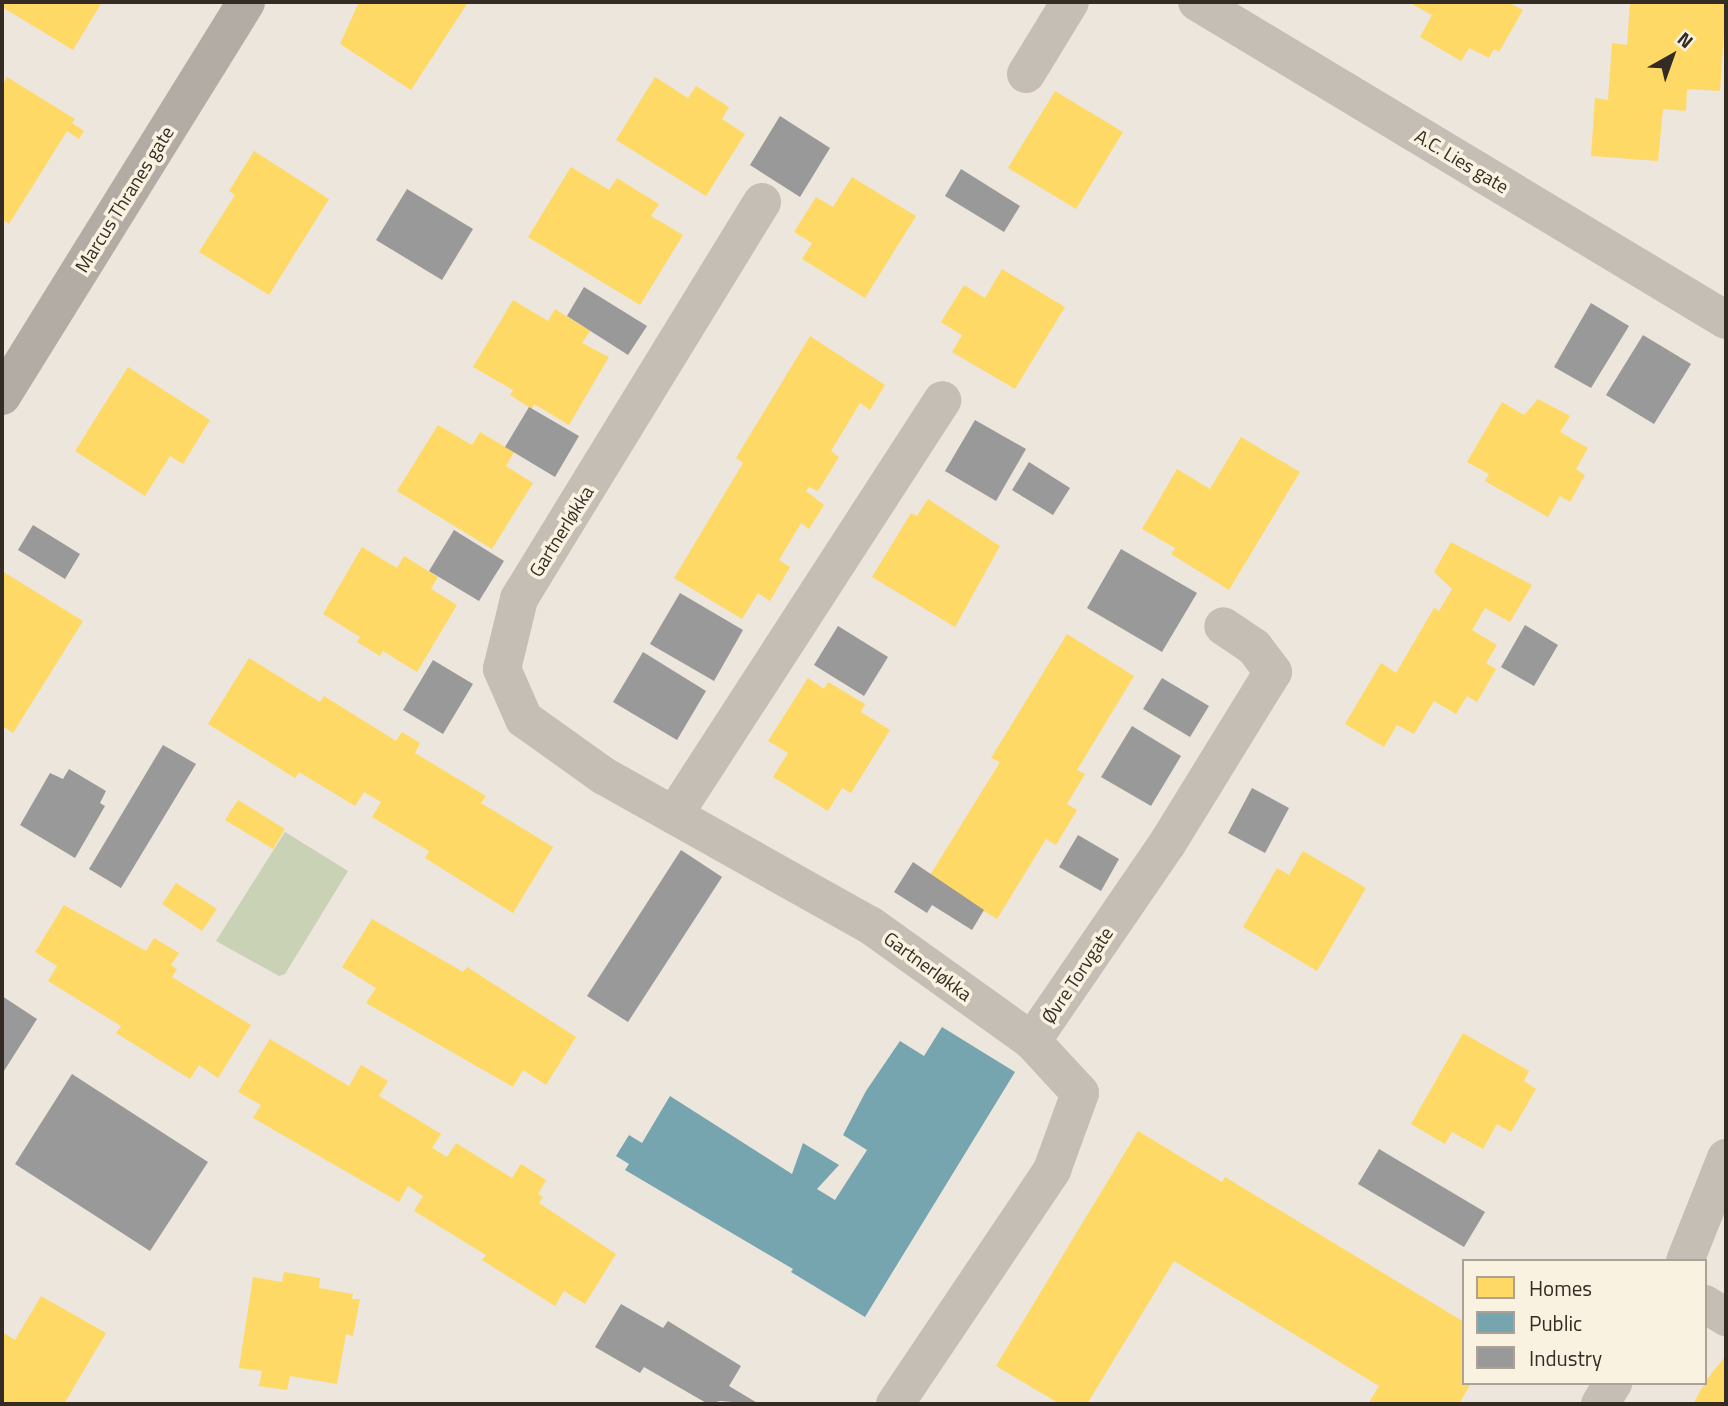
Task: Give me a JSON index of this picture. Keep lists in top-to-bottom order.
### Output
{
  "streets": {
    "main road": ["Marcus Thranes gate"],
    "street": ["A.C. Lies gate", "Gartnerløkka", "Øvre Torvgate"]
  },
  "crossings": [
    ["Gartnerløkka", "Øvre Torvgate"]
  ],
  "legend": ["Homes", "Public", "Industry"],
  "north": "top right"
}
